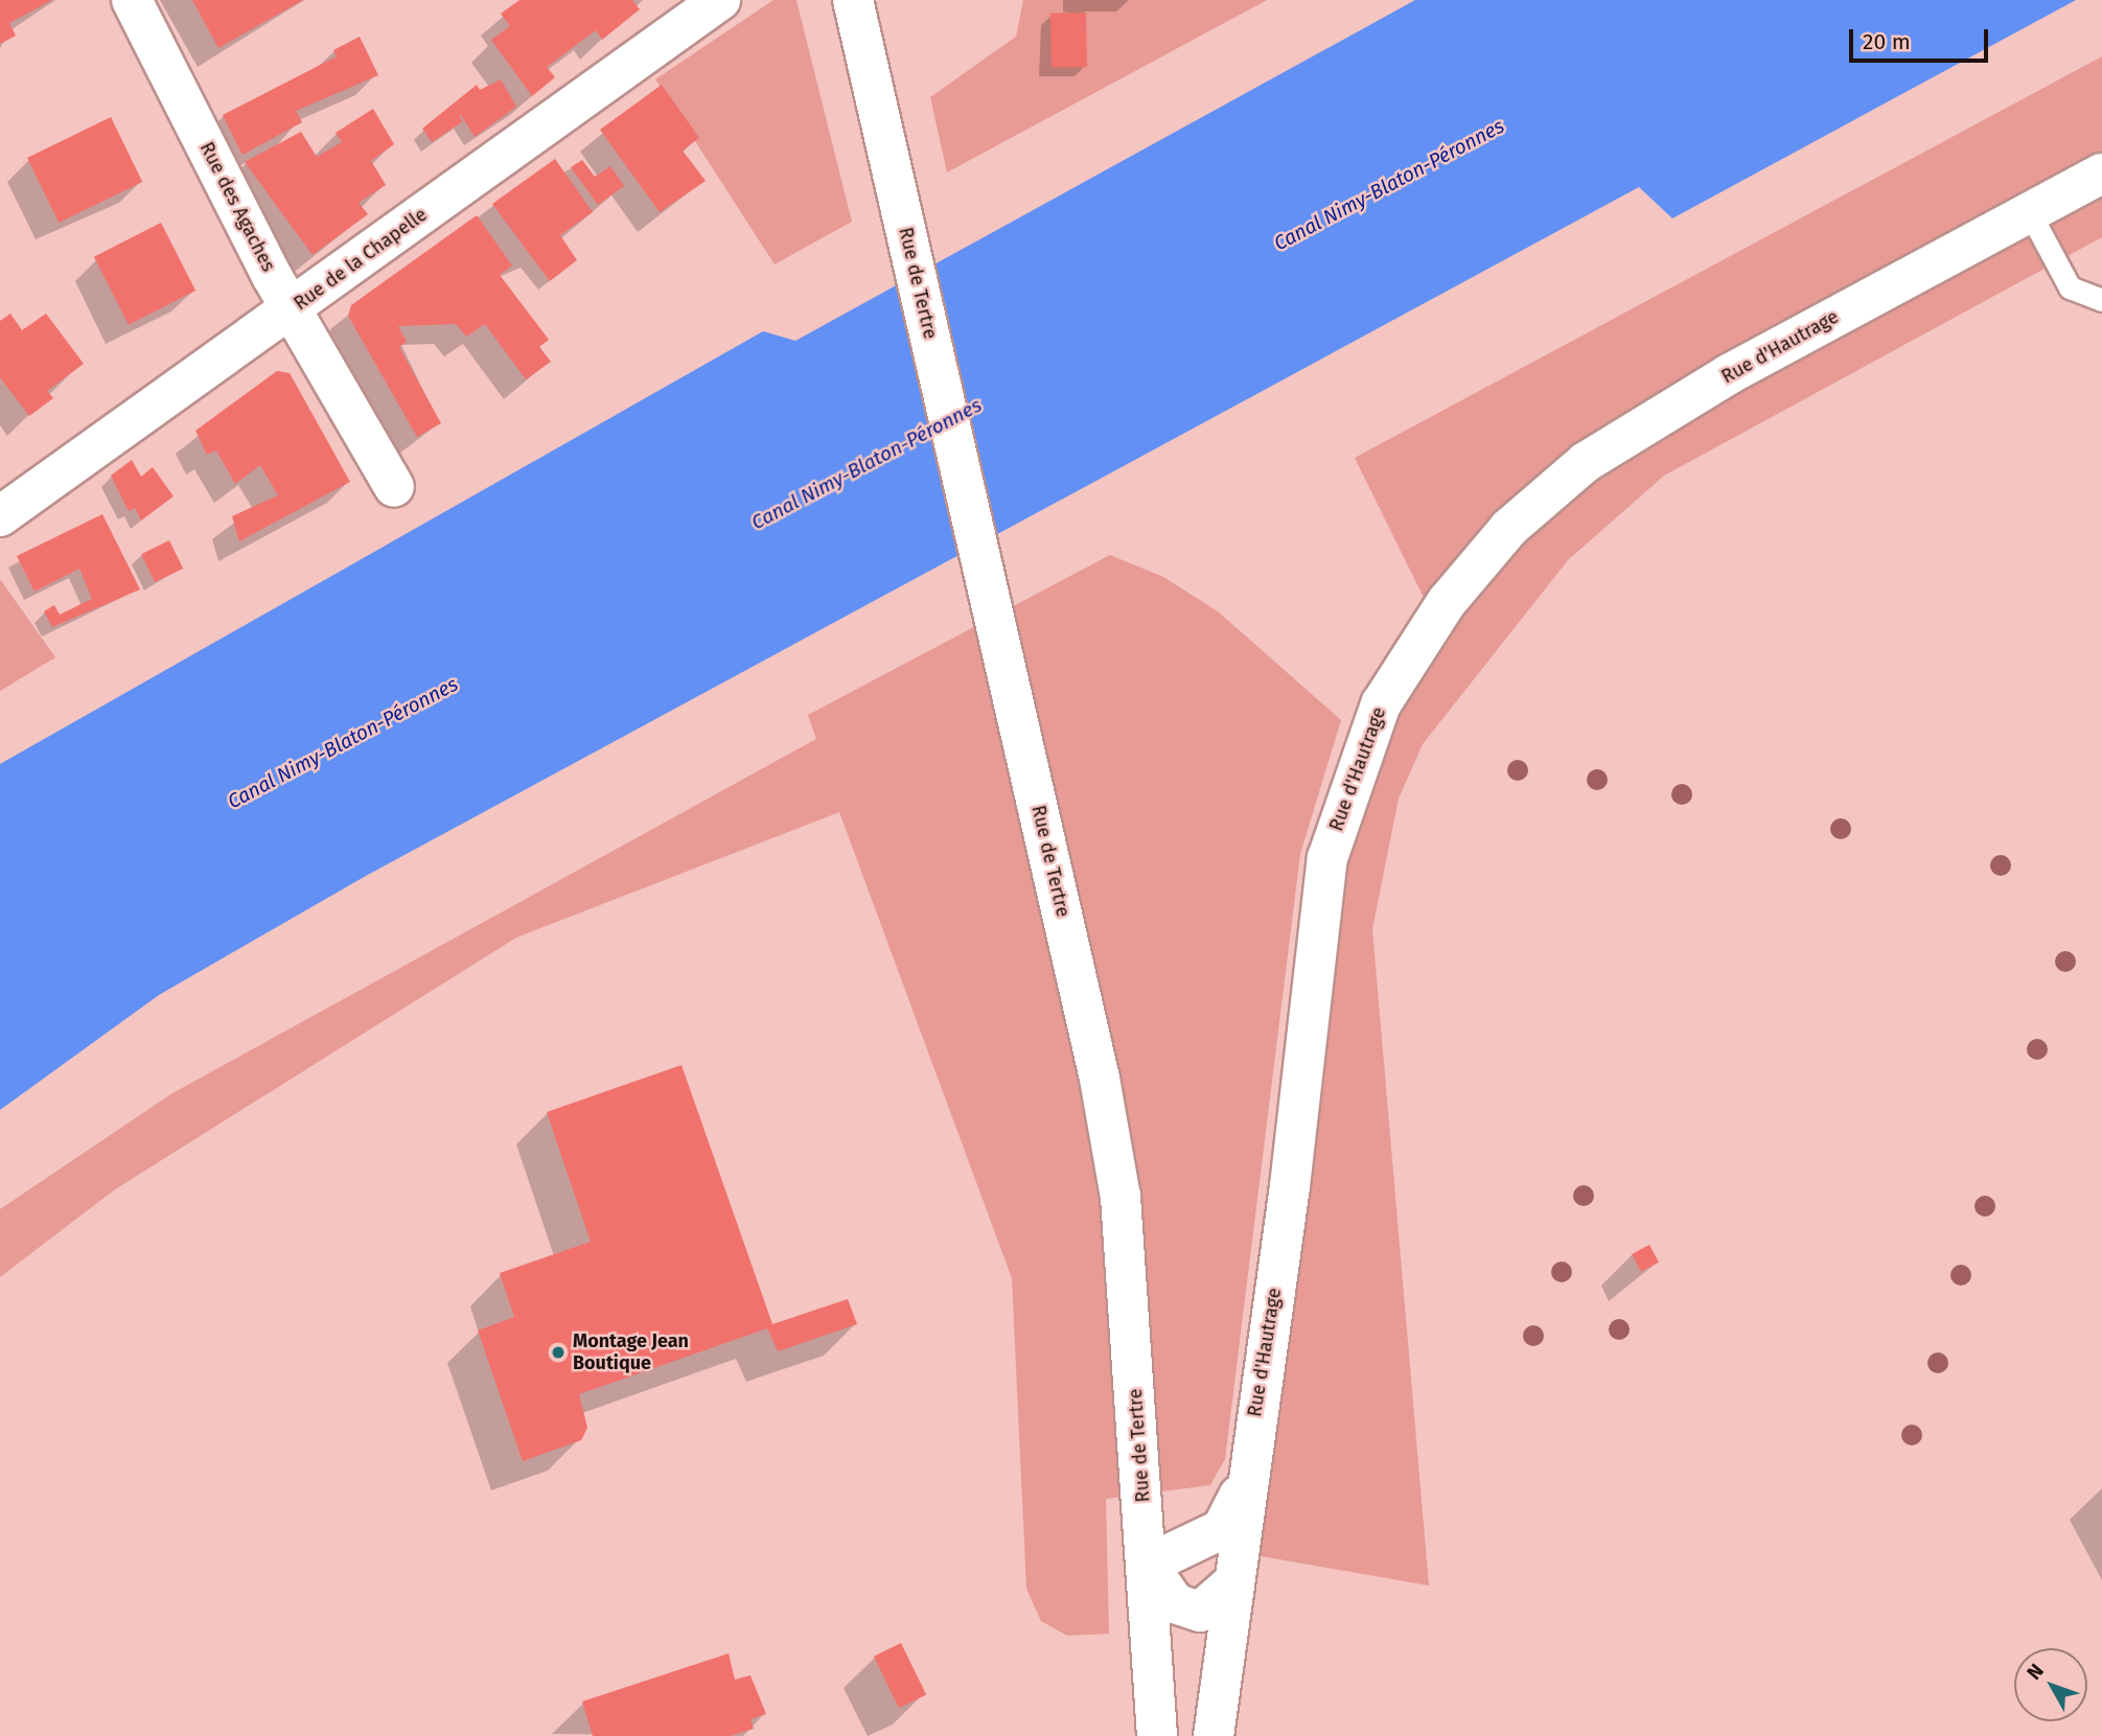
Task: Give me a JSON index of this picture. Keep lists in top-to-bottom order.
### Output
{
  "streets": {
    "street": [
      "Rue des Agaches",
      "Rue de la Chapelle",
      "Rue de Tertre",
      "Rue d'Hautrage"
    ]
  },
  "crossings": [
    ["Rue des Agaches", "Rue de la Chapelle"]
  ],
  "water": ["Canal Nimy-Blaton-Péronnes"],
  "places": ["Montage Jean Boutique"],
  "scale_bar": "20 m",
  "north": "top left"
}
